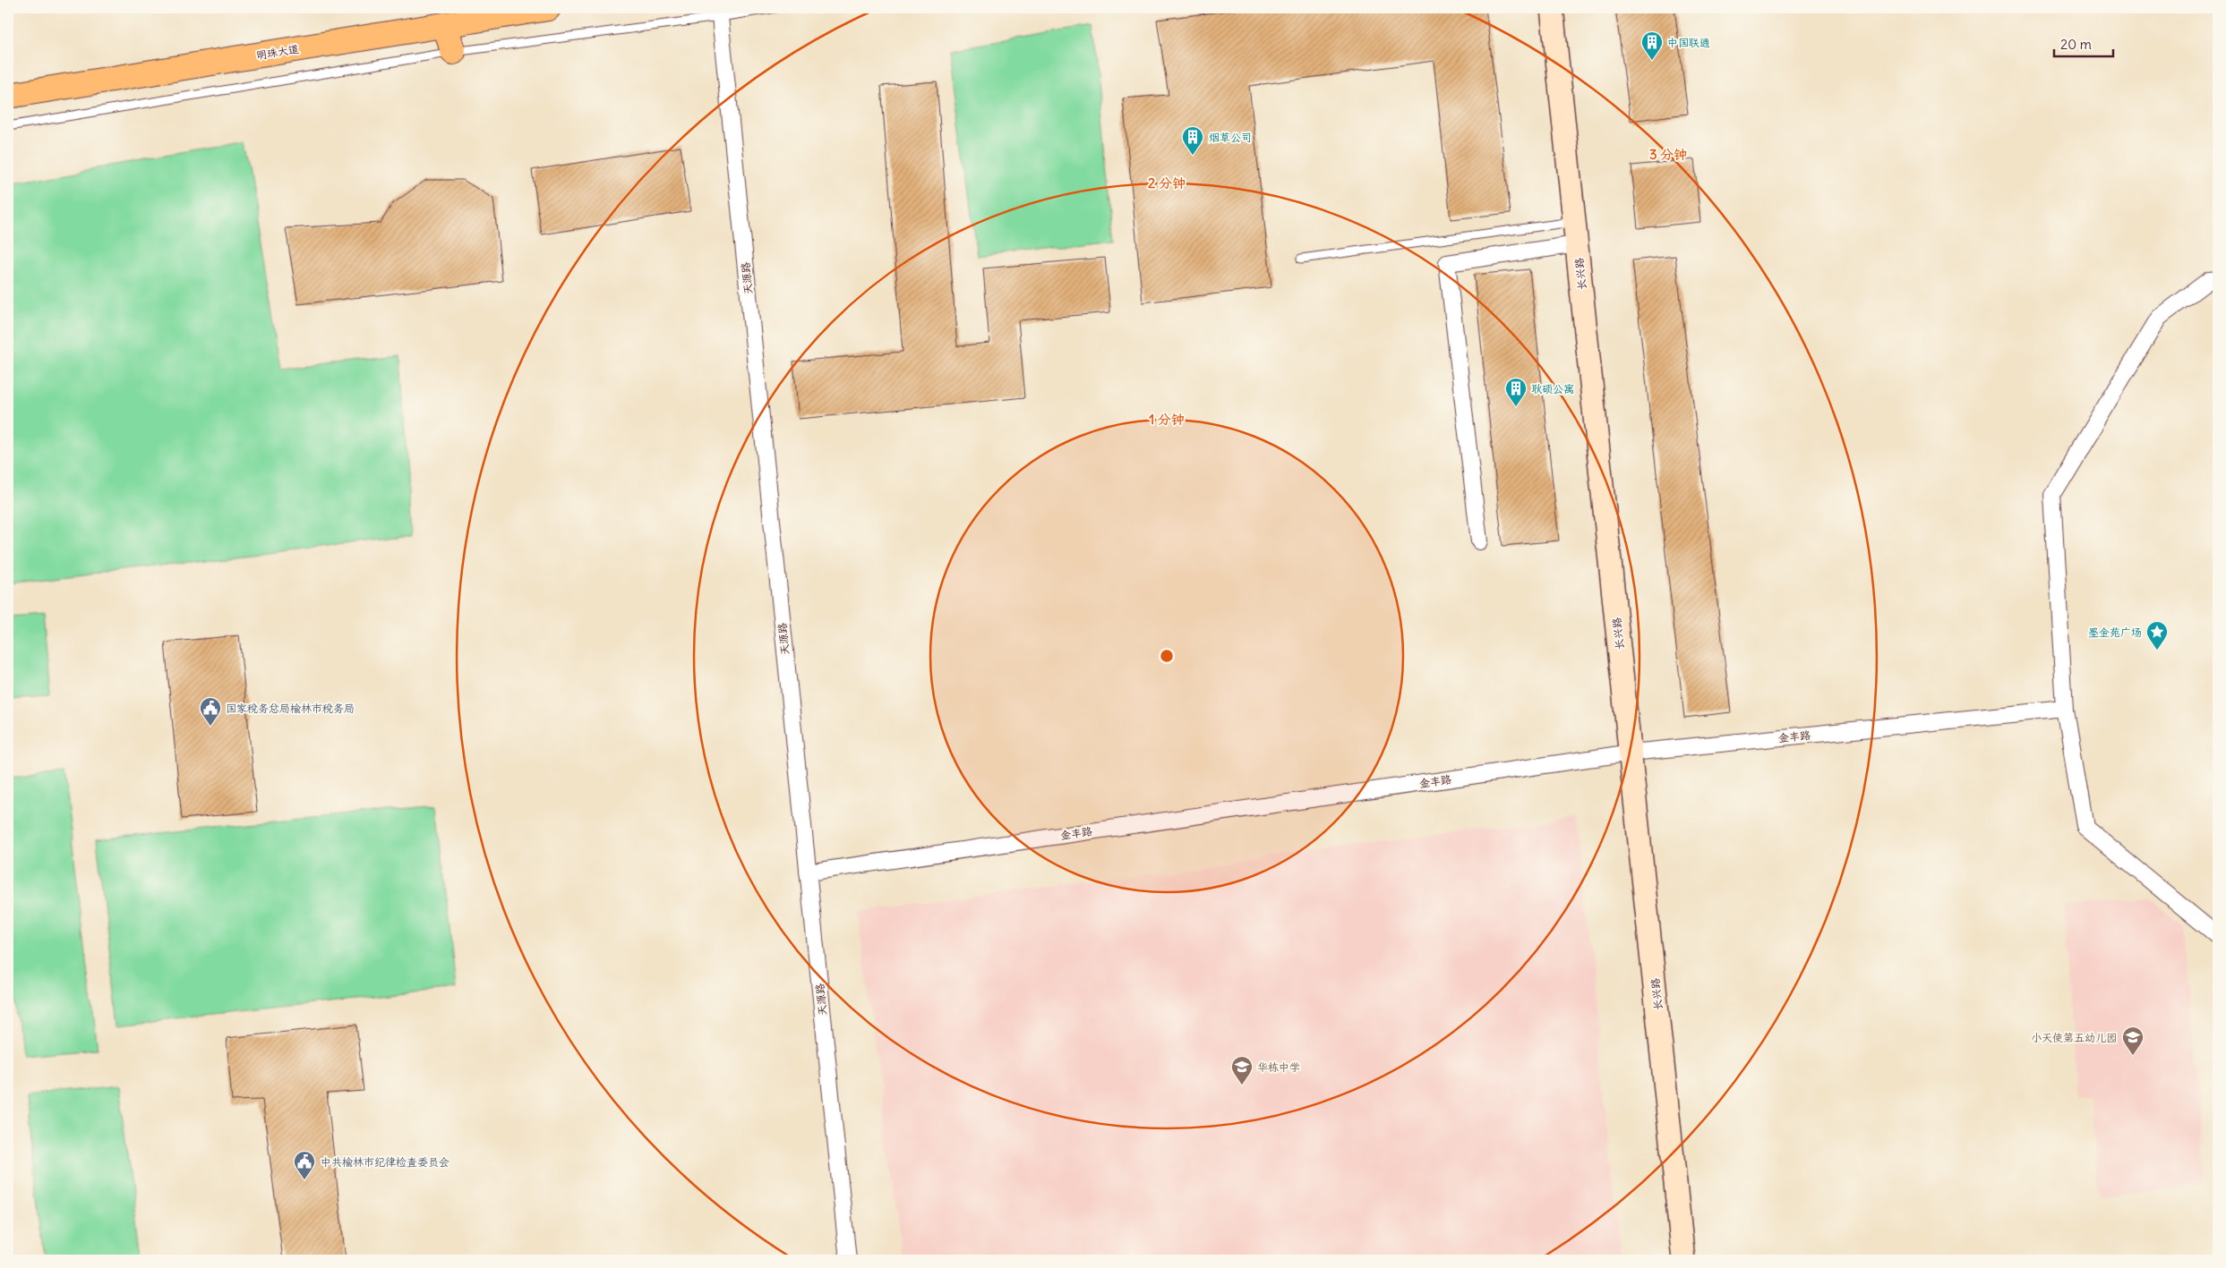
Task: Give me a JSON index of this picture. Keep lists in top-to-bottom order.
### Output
{
  "streets": {
    "main road": ["明珠大道"],
    "street": ["长兴路", "天源路", "金丰路"]
  },
  "crossings": [
    ["长兴路", "金丰路"],
    ["天源路", "金丰路"]
  ],
  "places": {
    "building": ["中国联通", "烟草公司", "耿硕公寓"],
    "place": ["墨金苑广场"],
    "public building": ["国家税务总局榆林市税务局", "中共榆林市纪律检查委员会"],
    "school or university": ["小天使第五幼儿园", "华栋中学"]
  },
  "scale_bar": "20 m",
  "rings": ["3 分钟", "2 分钟", "1 分钟"]
}
